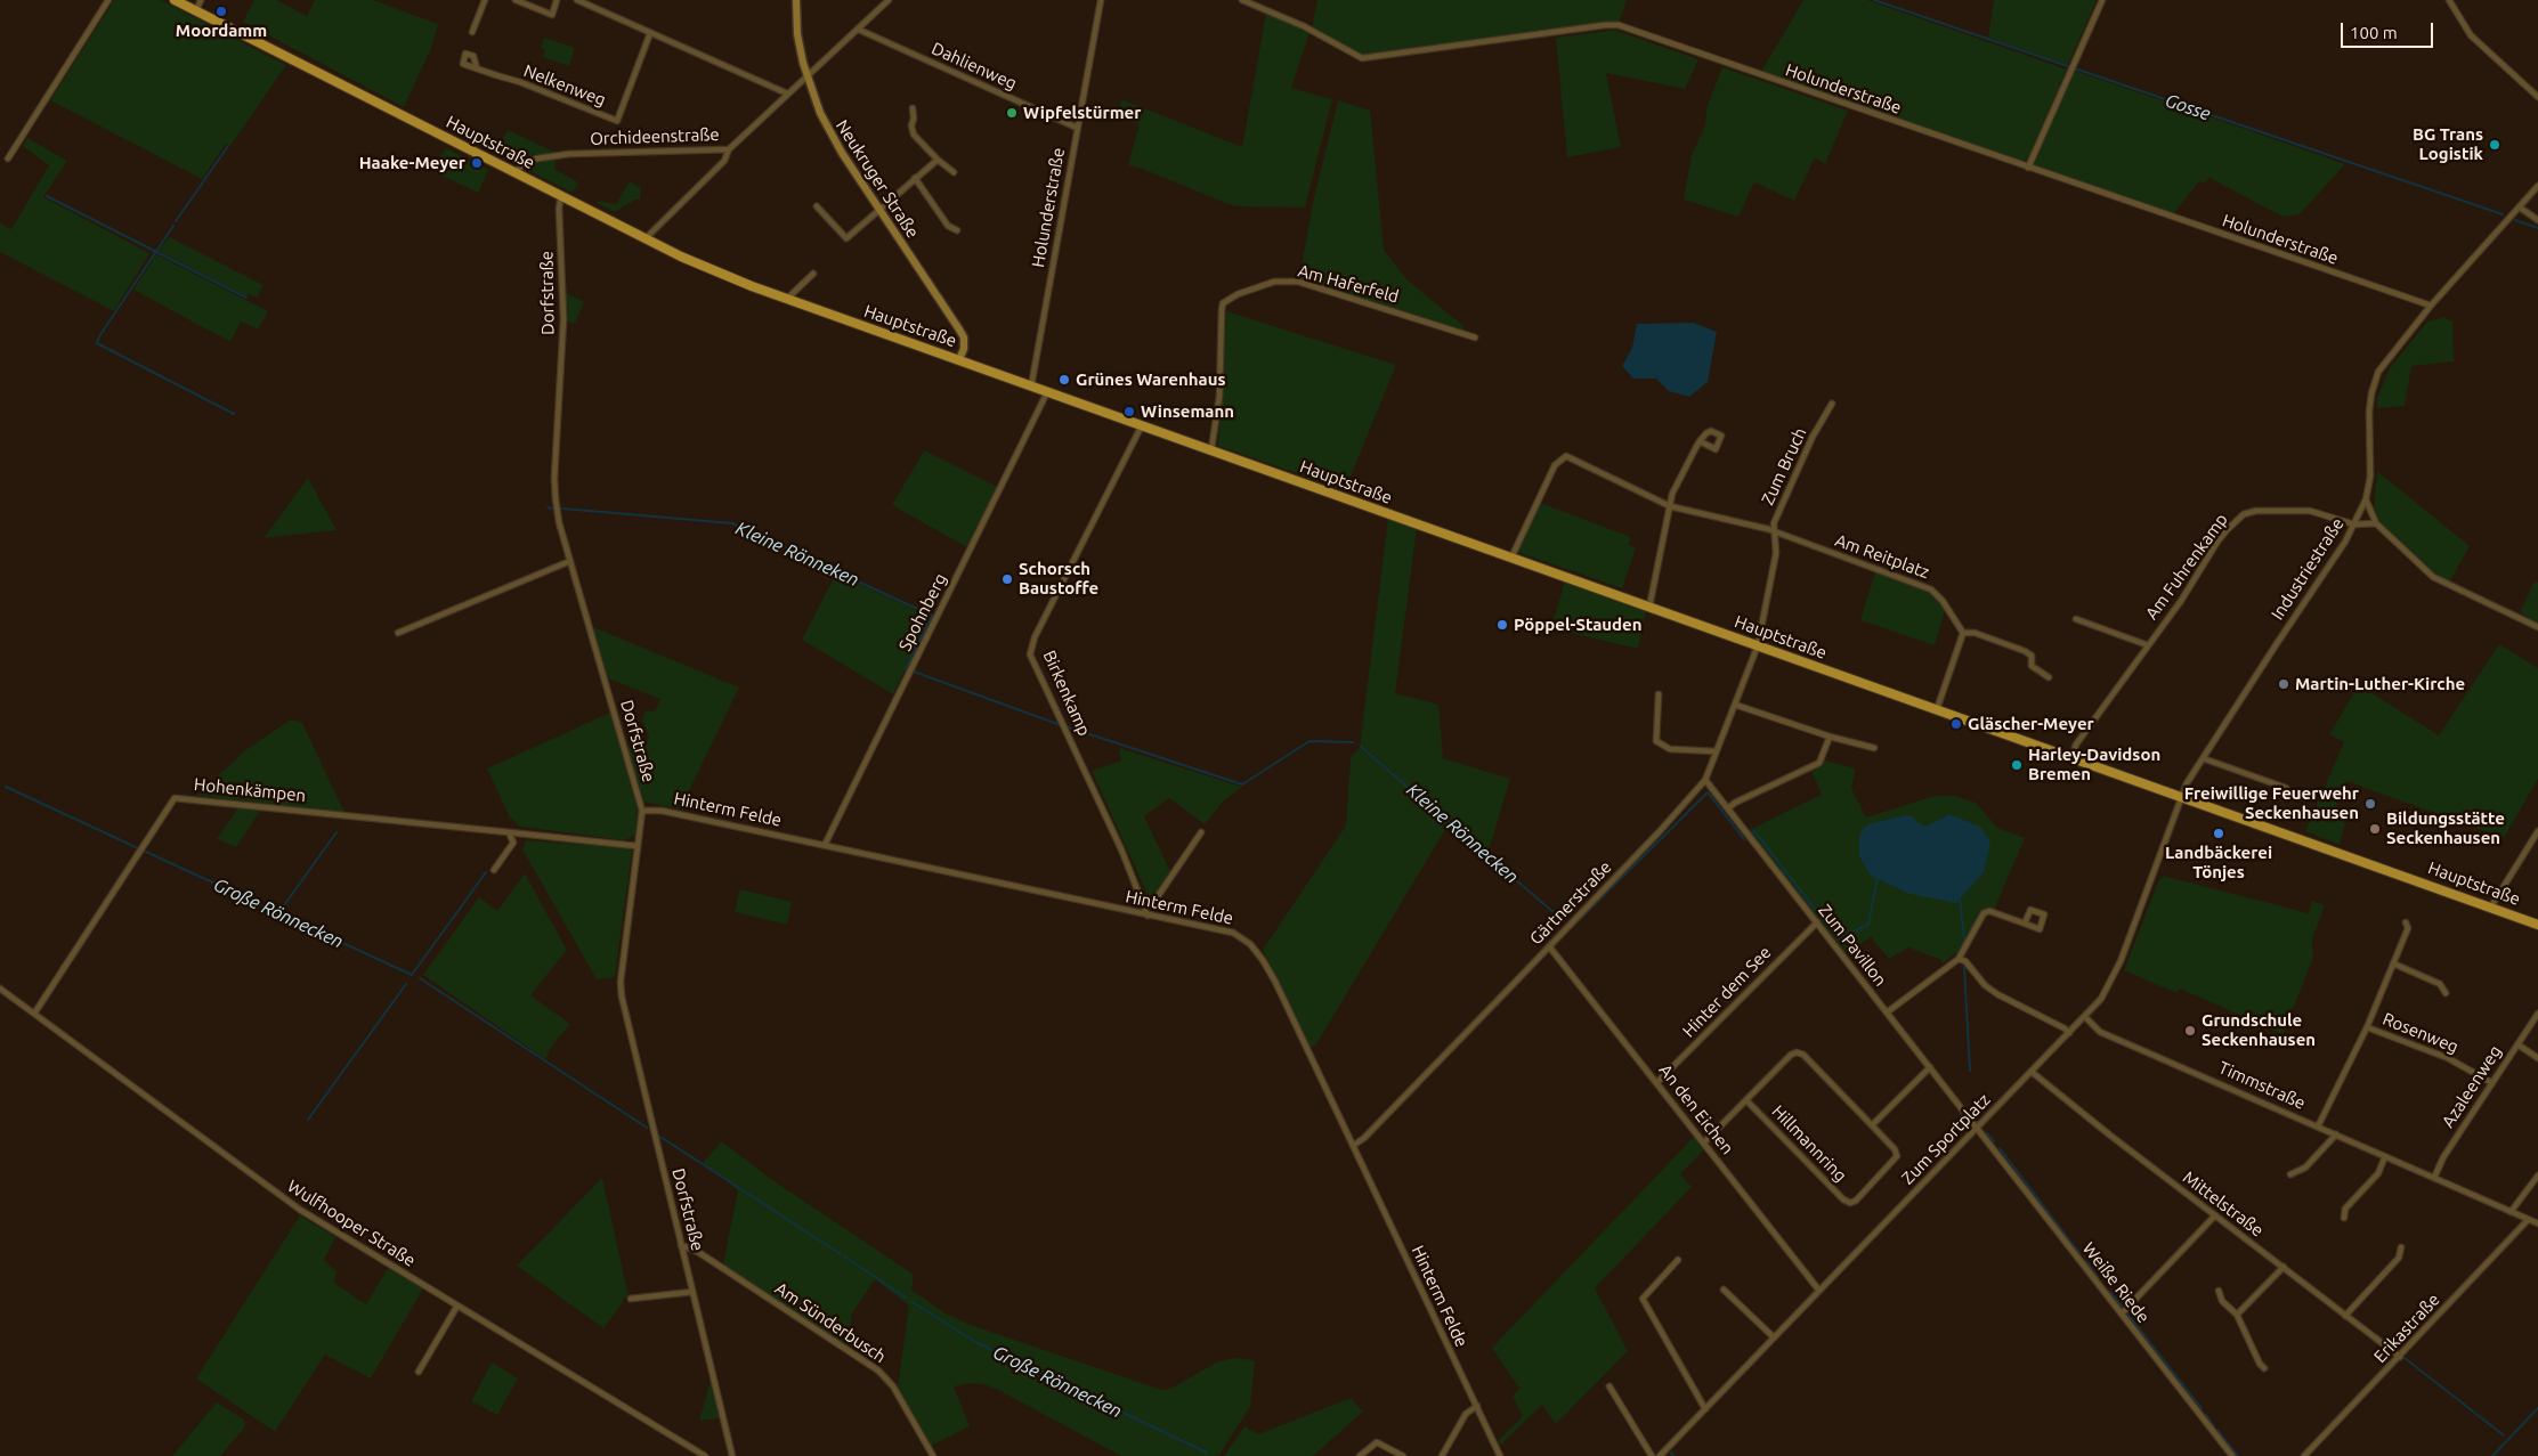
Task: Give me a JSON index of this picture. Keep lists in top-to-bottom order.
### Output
{
  "streets": {
    "main road": ["Hauptstraße"],
    "street": [
      "Dahlienweg",
      "Nelkenweg",
      "Holunderstraße",
      "Orchideenstraße",
      "Neukruger Straße",
      "Am Haferfeld",
      "Dorfstraße",
      "Zum Bruch",
      "Am Reitplatz",
      "Am Fuhrenkamp",
      "Industriestraße",
      "Spohnberg",
      "Birkenkamp",
      "Hohenkämpen",
      "Hinterm Felde",
      "Gärtnerstraße",
      "Zum Pavillon",
      "Hinter dem See",
      "Rosenweg",
      "Timmstraße",
      "Azaleenweg",
      "An den Eichen",
      "Zum Sportplatz",
      "Hillmannring",
      "Mittelstraße",
      "Wulfhooper Straße",
      "Weiße Riede",
      "Am Sünderbusch",
      "Erikastraße"
    ]
  },
  "crossings": [
    ["Dahlienweg", "Holunderstraße"],
    ["Dahlienweg", "Orchideenstraße"],
    ["Holunderstraße", "Hauptstraße"],
    ["Holunderstraße", "Industriestraße"],
    ["Orchideenstraße", "Hauptstraße"],
    ["Orchideenstraße", "Neukruger Straße"],
    ["Hauptstraße", "Neukruger Straße"],
    ["Hauptstraße", "Am Haferfeld"],
    ["Hauptstraße", "Dorfstraße"],
    ["Hauptstraße", "Zum Bruch"],
    ["Hauptstraße", "Am Reitplatz"],
    ["Hauptstraße", "Am Fuhrenkamp"],
    ["Hauptstraße", "Industriestraße"],
    ["Hauptstraße", "Spohnberg"],
    ["Hauptstraße", "Birkenkamp"],
    ["Hauptstraße", "Gärtnerstraße"],
    ["Hauptstraße", "Zum Sportplatz"],
    ["Dorfstraße", "Hohenkämpen"],
    ["Dorfstraße", "Hinterm Felde"],
    ["Dorfstraße", "Am Sünderbusch"],
    ["Zum Bruch", "Am Reitplatz"],
    ["Zum Bruch", "Gärtnerstraße"],
    ["Am Fuhrenkamp", "Industriestraße"],
    ["Industriestraße", "Zum Sportplatz"],
    ["Spohnberg", "Hinterm Felde"],
    ["Birkenkamp", "Hinterm Felde"],
    ["Hohenkämpen", "Wulfhooper Straße"],
    ["Hinterm Felde", "Gärtnerstraße"],
    ["Gärtnerstraße", "Zum Pavillon"],
    ["Gärtnerstraße", "An den Eichen"],
    ["Zum Pavillon", "Hinter dem See"],
    ["Zum Pavillon", "Zum Sportplatz"],
    ["Zum Pavillon", "Weiße Riede"],
    ["Hinter dem See", "An den Eichen"],
    ["Rosenweg", "Timmstraße"],
    ["Rosenweg", "Azaleenweg"],
    ["Timmstraße", "Azaleenweg"],
    ["Timmstraße", "Zum Sportplatz"],
    ["Timmstraße", "Erikastraße"],
    ["An den Eichen", "Zum Sportplatz"],
    ["An den Eichen", "Hillmannring"],
    ["Zum Sportplatz", "Mittelstraße"],
    ["Zum Sportplatz", "Weiße Riede"],
    ["Mittelstraße", "Erikastraße"]
  ],
  "water": [
    "Gosse",
    "Kleine Rönneken",
    "Kleine Rönnecken",
    "Große Rönnecken"
  ],
  "places": [
    "Moordamm",
    "Wipfelstürmer",
    "BG Trans Logistik",
    "Haake-Meyer",
    "Grünes Warenhaus",
    "Winsemann",
    "Schorsch Baustoffe",
    "Pöppel-Stauden",
    "Martin-Luther-Kirche",
    "Gläscher-Meyer",
    "Harley-Davidson Bremen",
    "Freiwillige Feuerwehr Seckenhausen",
    "Bildungsstätte Seckenhausen",
    "Landbäckerei Tönjes",
    "Grundschule Seckenhausen"
  ],
  "scale_bar": "100 m"
}
